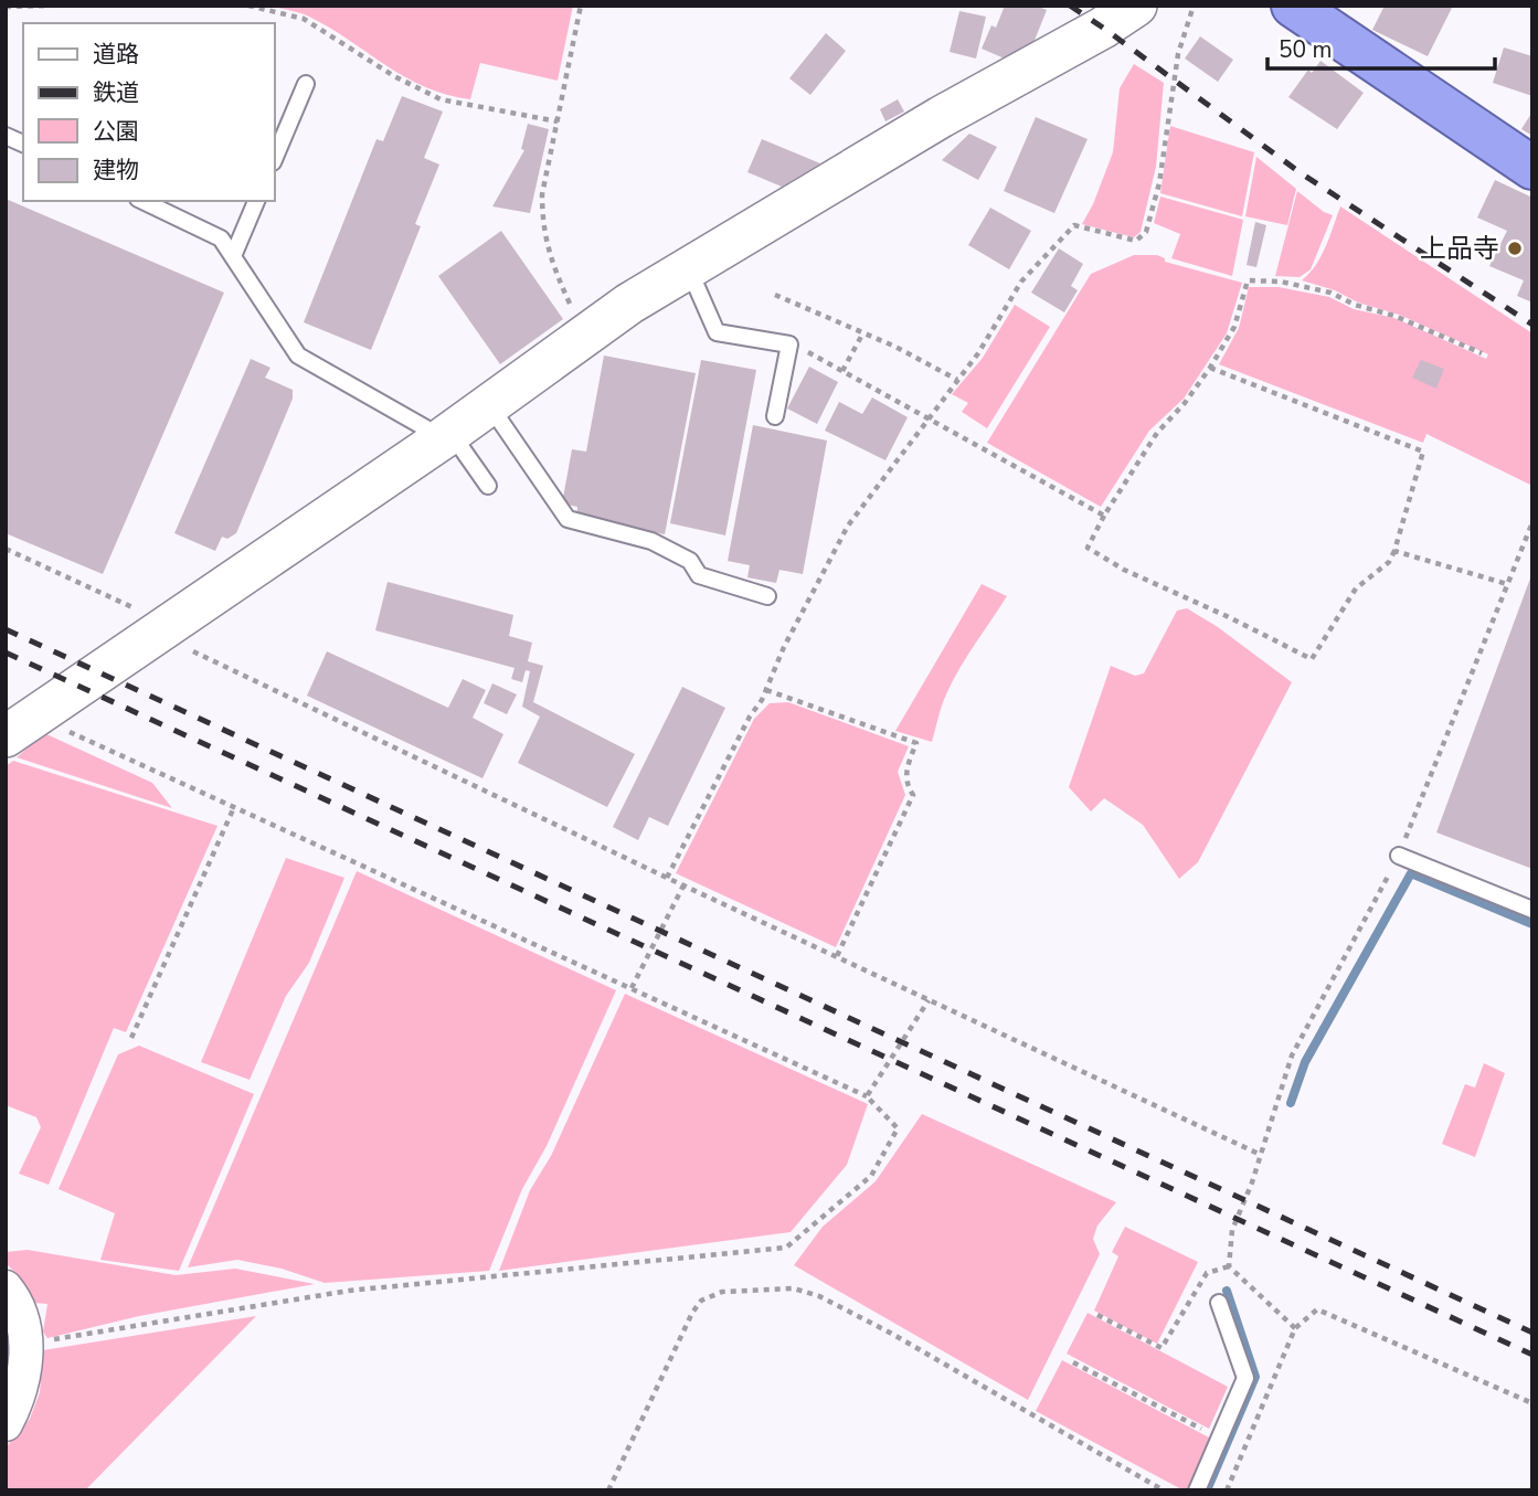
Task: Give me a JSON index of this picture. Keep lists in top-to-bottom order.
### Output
{
  "places": ["上品寺"],
  "legend": [
    "道路",
    "鉄道",
    "公園",
    "建物"
  ],
  "scale_bar": "50 m"
}
